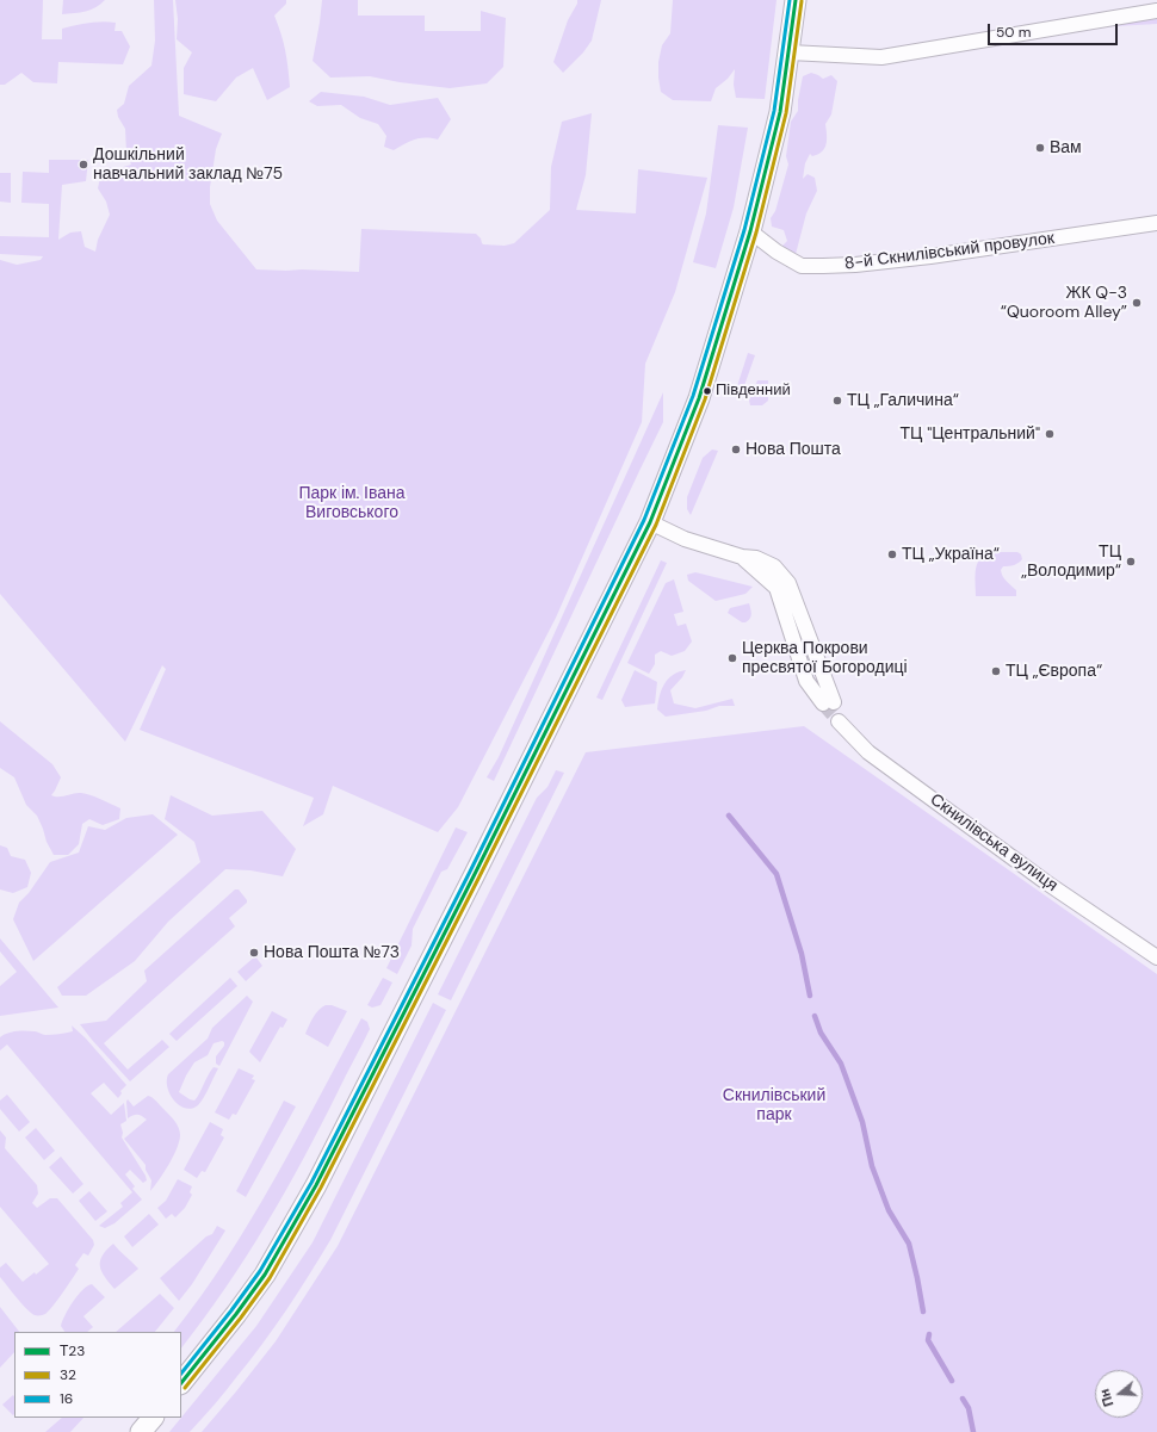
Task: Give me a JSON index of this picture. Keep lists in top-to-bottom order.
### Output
{
  "streets": {
    "street": ["8-й Скнилівський провулок", "Скнилівська вулиця"]
  },
  "parks": ["Парк ім. Івана Виговського", "Скнилівський парк"],
  "places": [
    "Вам",
    "Дошкільний навчальний заклад №75",
    "ЖК Q-3 “Quoroom Alley”",
    "Південний",
    "ТЦ „Галичина“",
    "ТЦ \"Центральний\"",
    "Нова Пошта",
    "ТЦ „Україна“",
    "ТЦ „Володимир“",
    "Церква Покрови пресвятої Богородиці",
    "ТЦ „Європа“",
    "Нова Пошта №73"
  ],
  "lines": ["transit line Т23", "transit line 16", "transit line 32"],
  "legend": ["Т23", "32", "16"],
  "scale_bar": "50 m",
  "north": "left"
}
